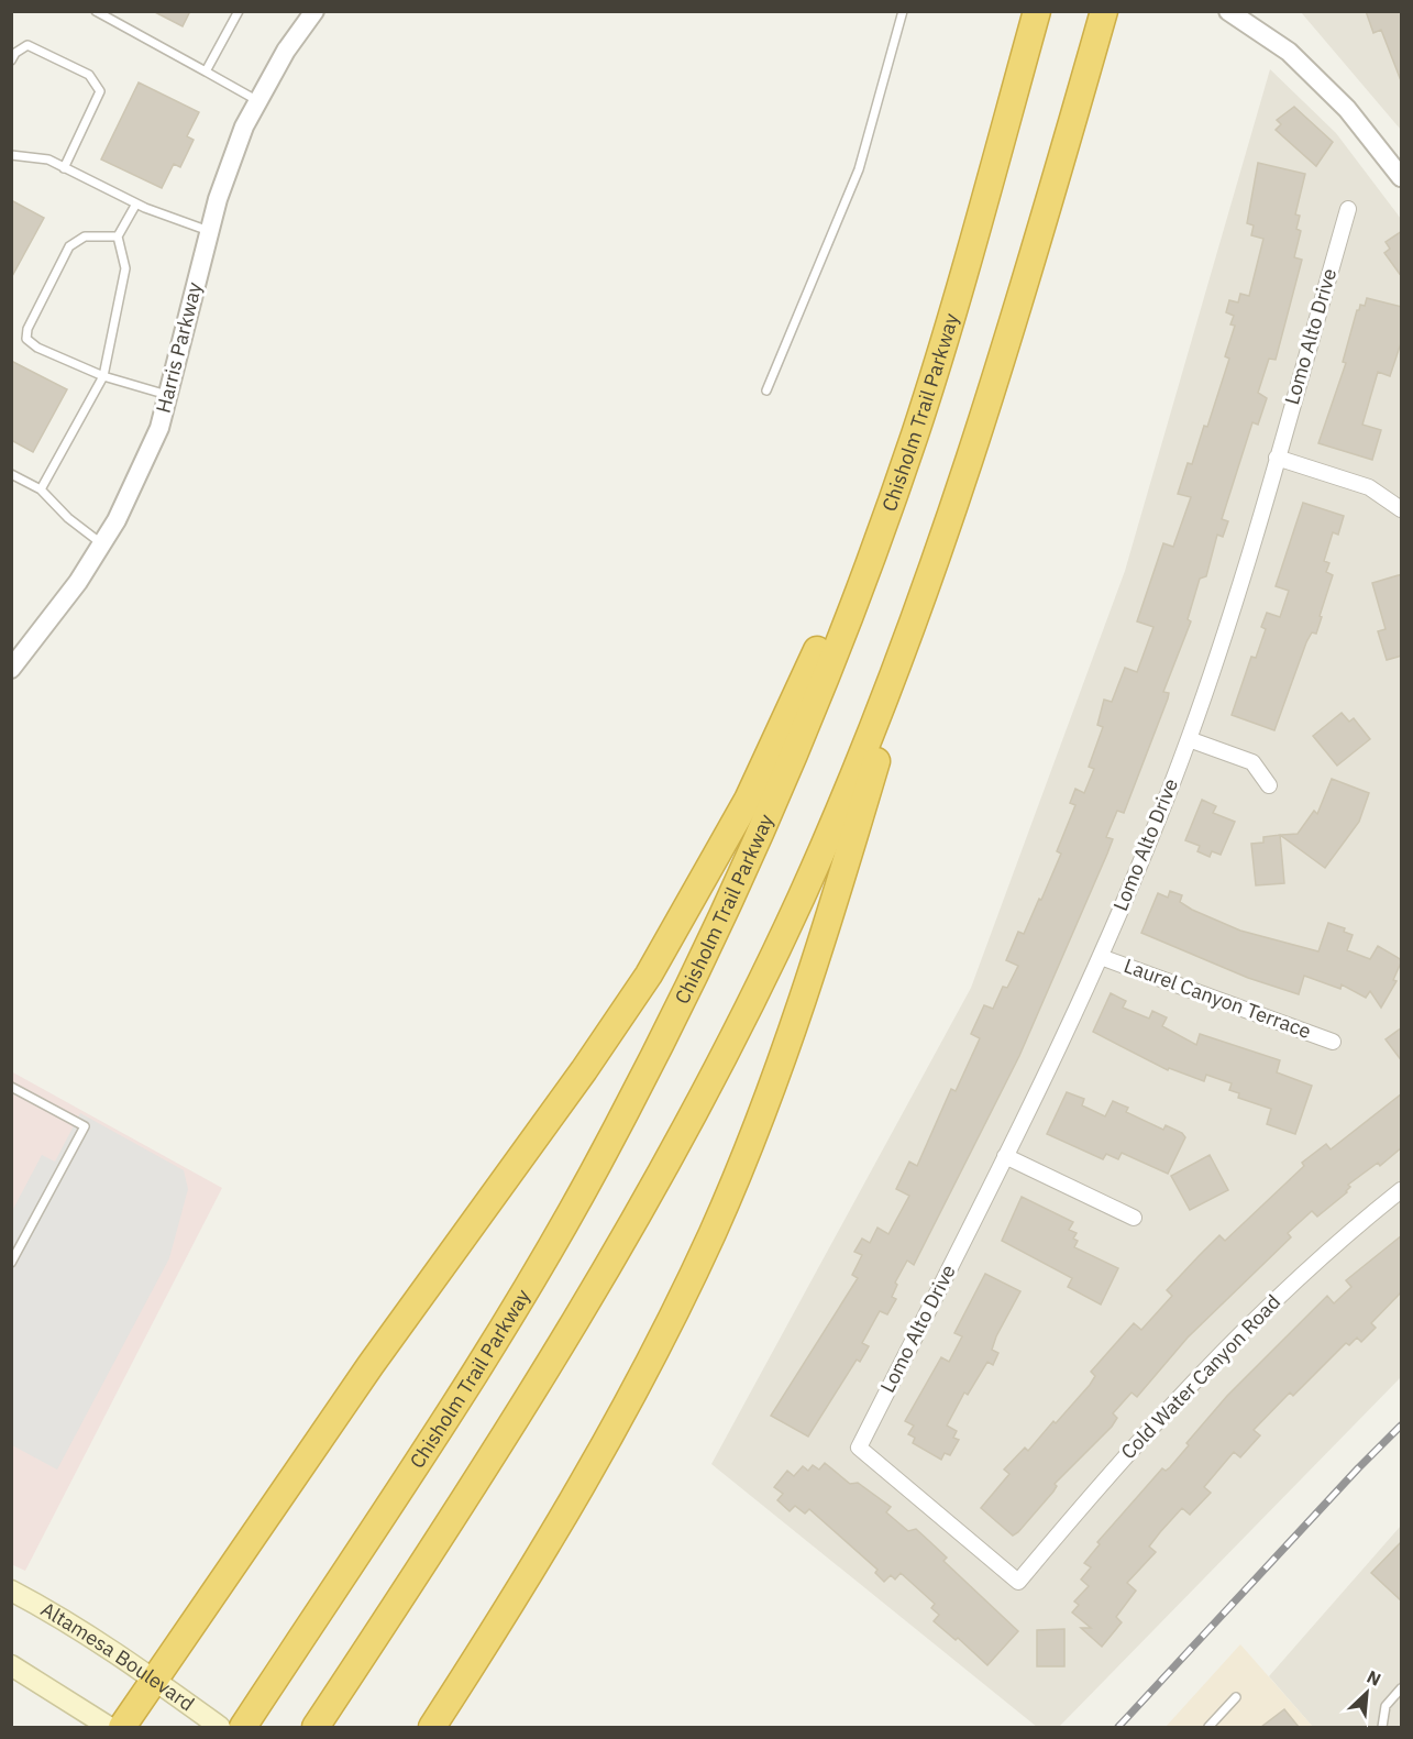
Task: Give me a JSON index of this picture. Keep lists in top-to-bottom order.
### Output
{
  "streets": {
    "highway": ["Chisholm Trail Parkway"],
    "main road": ["Altamesa Boulevard"],
    "street": [
      "Lomo Alto Drive",
      "Harris Parkway",
      "Laurel Canyon Terrace",
      "Cold Water Canyon Road"
    ]
  },
  "crossings": [
    ["Lomo Alto Drive", "Laurel Canyon Terrace"],
    ["Lomo Alto Drive", "Cold Water Canyon Road"]
  ],
  "north": "top right"
}
